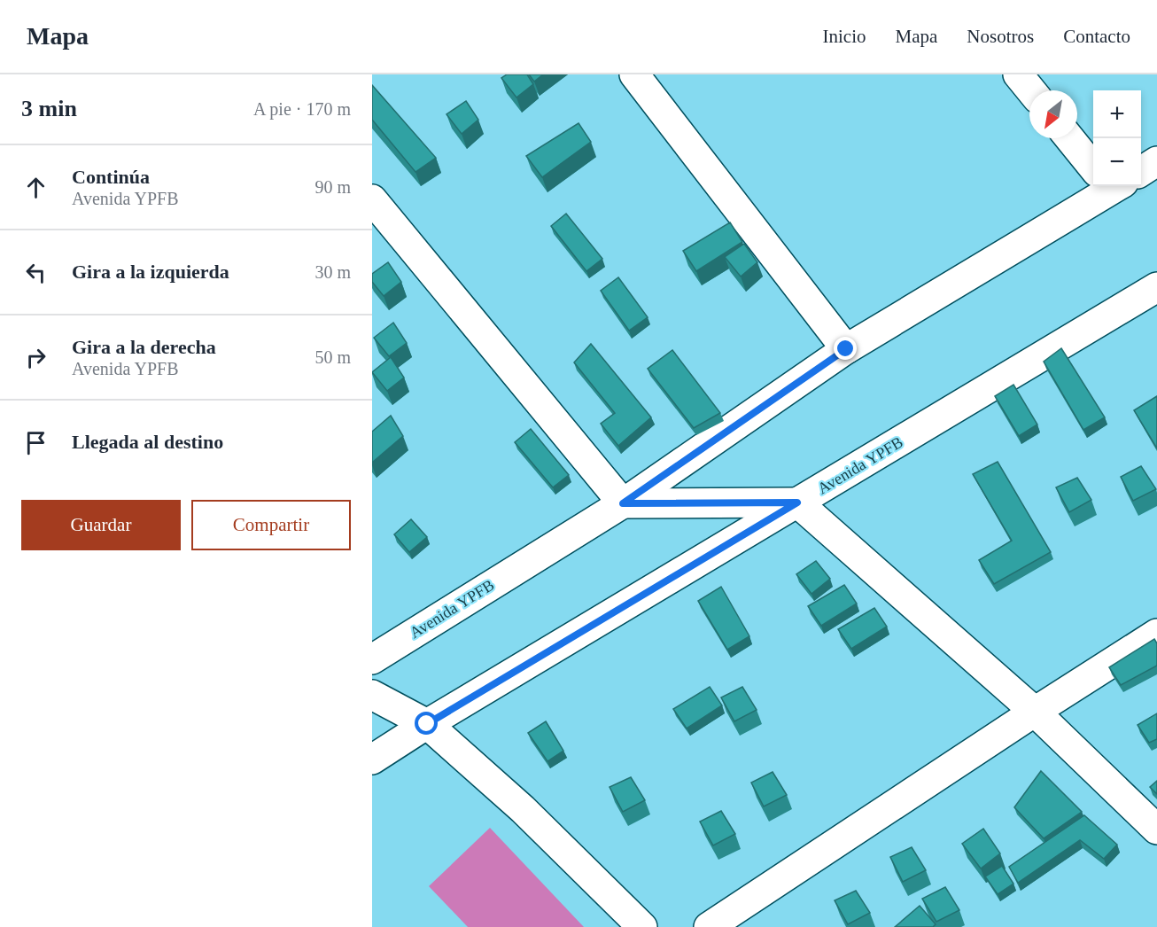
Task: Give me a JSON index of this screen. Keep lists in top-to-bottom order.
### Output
{
  "streets": {
    "street": ["Avenida YPFB"]
  },
  "north": "bottom left",
  "page": {
    "header": "Mapa",
    "nav": [
      "Inicio",
      "Mapa",
      "Nosotros",
      "Contacto"
    ],
    "heading": ["3 min", "A pie · 170 m"],
    "map_buttons": ["+", "−"],
    "list": [
      ["Continúa", "Avenida YPFB", "90 m"],
      ["Gira a la izquierda", "30 m"],
      ["Gira a la derecha", "Avenida YPFB", "50 m"],
      "Llegada al destino"
    ],
    "buttons": ["Guardar", "Compartir"]
  }
}
